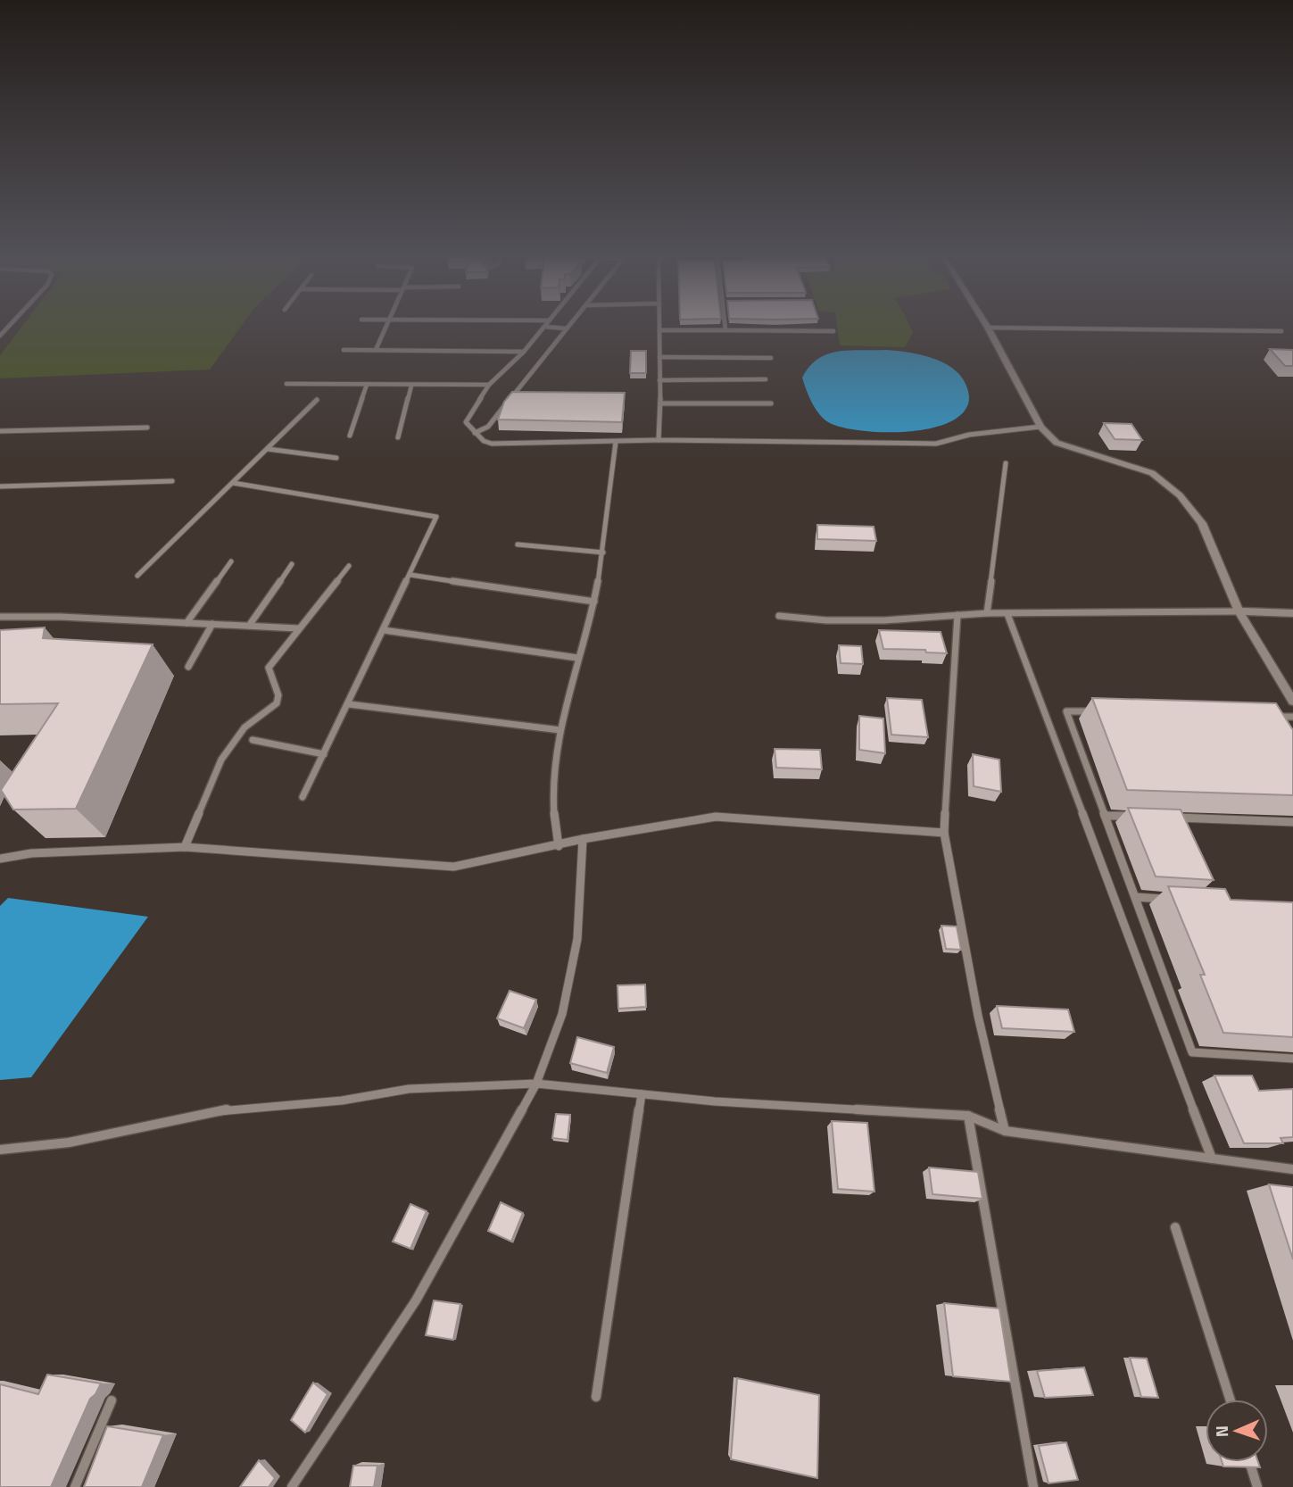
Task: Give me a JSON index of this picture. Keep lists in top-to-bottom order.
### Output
{
  "north": "left"
}
